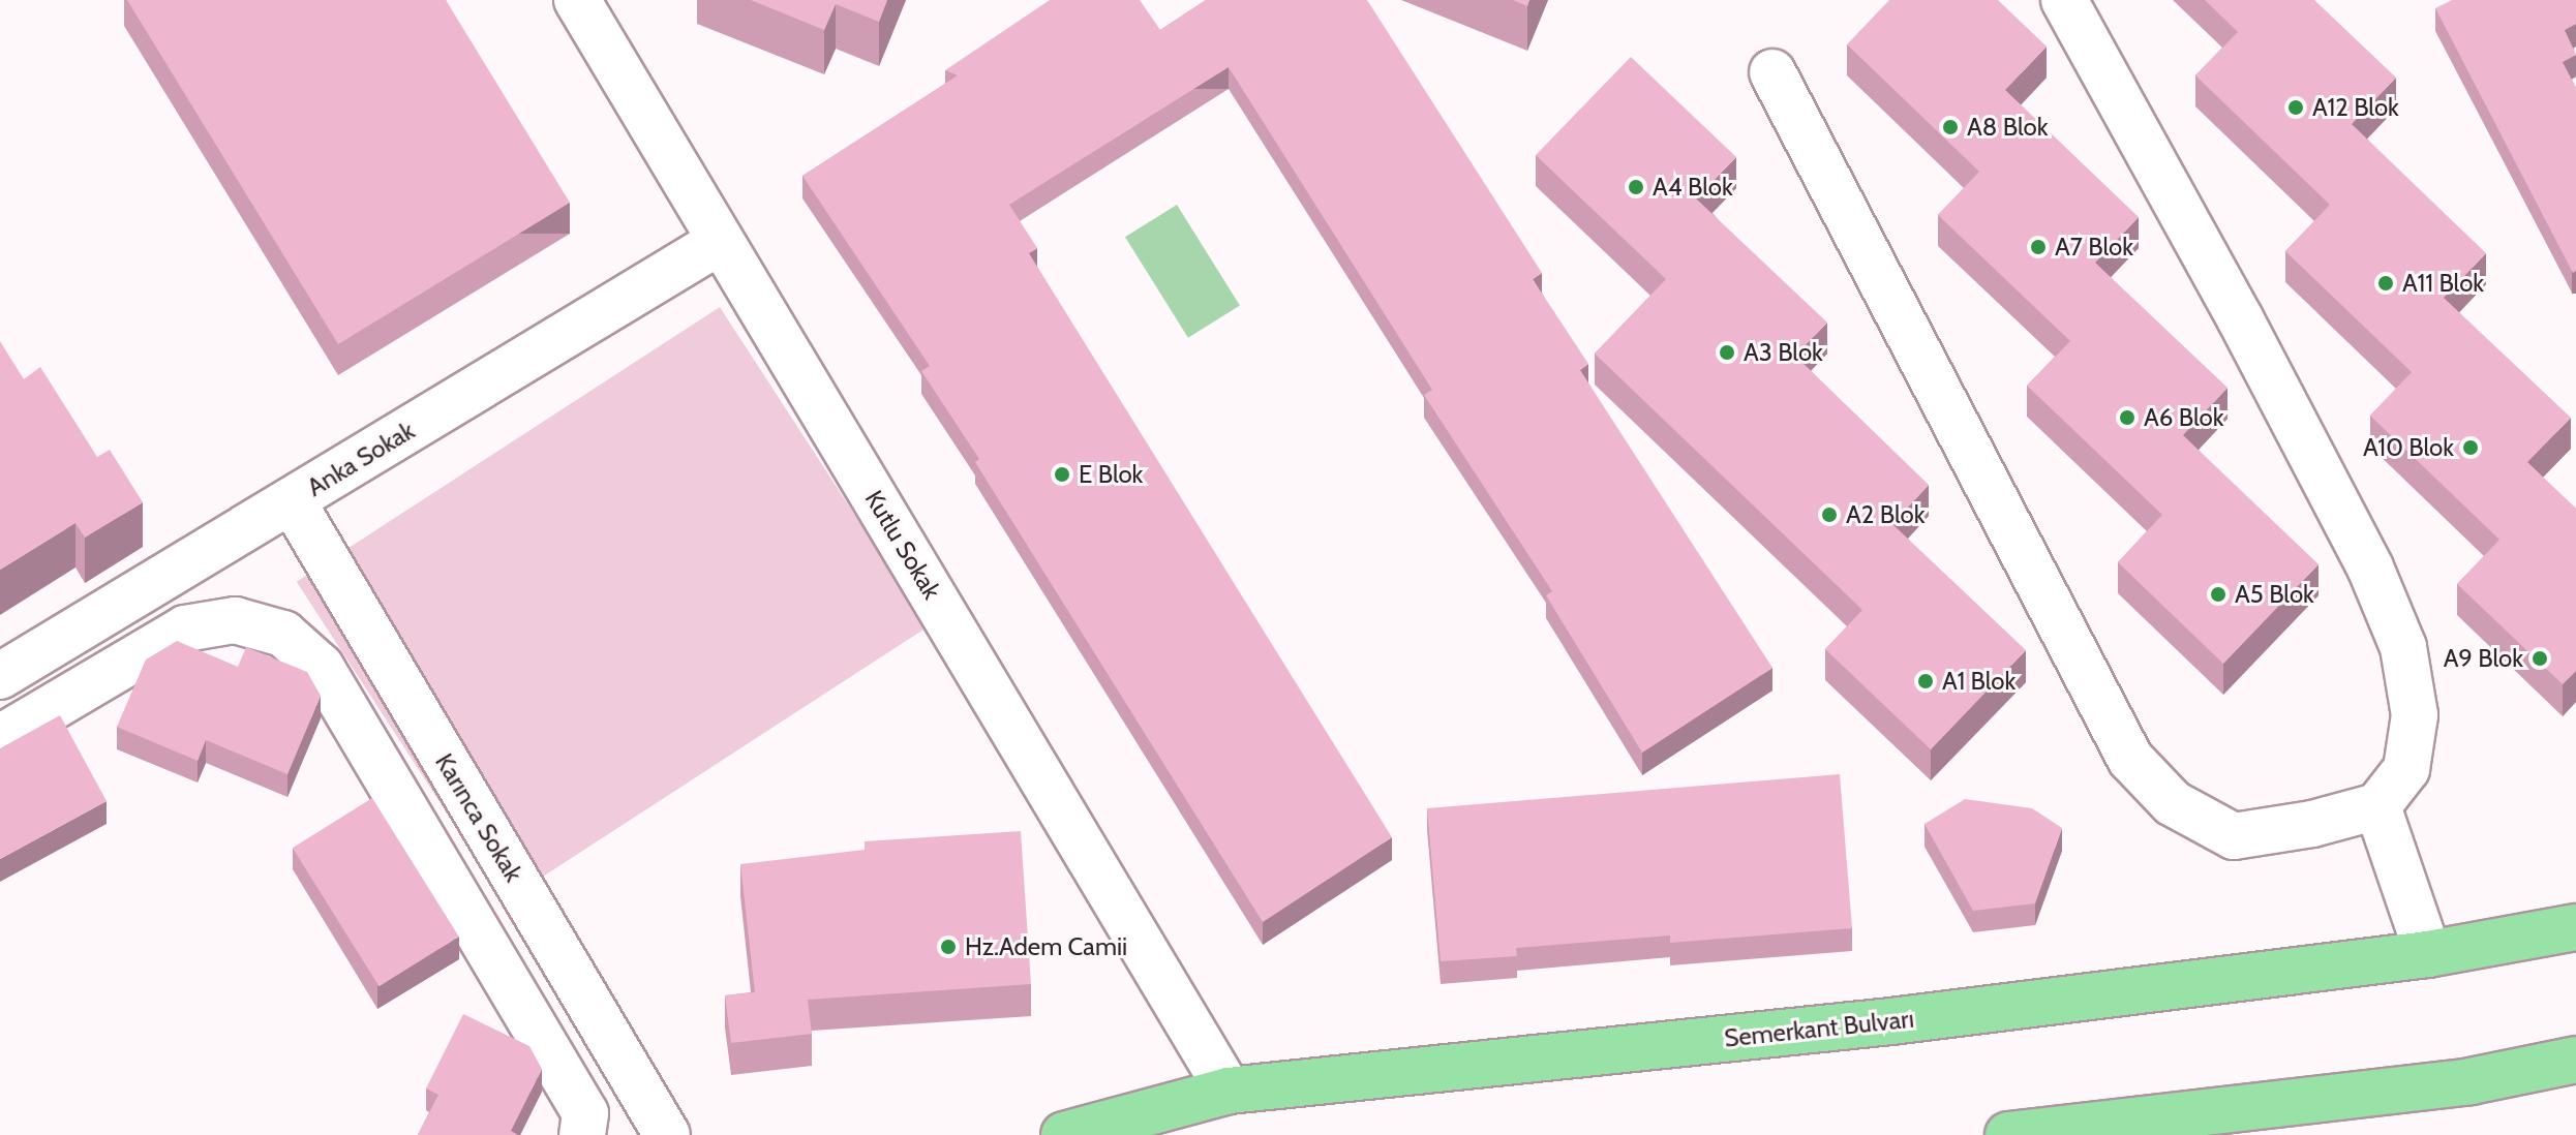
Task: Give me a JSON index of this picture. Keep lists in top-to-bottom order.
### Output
{
  "streets": {
    "main road": ["Semerkant Bulvarı"],
    "street": ["Anka Sokak", "Kutlu Sokak", "Karınca Sokak"]
  },
  "crossings": [
    ["Anka Sokak", "Kutlu Sokak"],
    ["Anka Sokak", "Karınca Sokak"],
    ["Kutlu Sokak", "Semerkant Bulvarı"]
  ],
  "places": [
    "A12 Blok",
    "A8 Blok",
    "A4 Blok",
    "A7 Blok",
    "A11 Blok",
    "A3 Blok",
    "A6 Blok",
    "A10 Blok",
    "E Blok",
    "A2 Blok",
    "A5 Blok",
    "A9 Blok",
    "A1 Blok",
    "Hz.Adem Camii"
  ]
}
